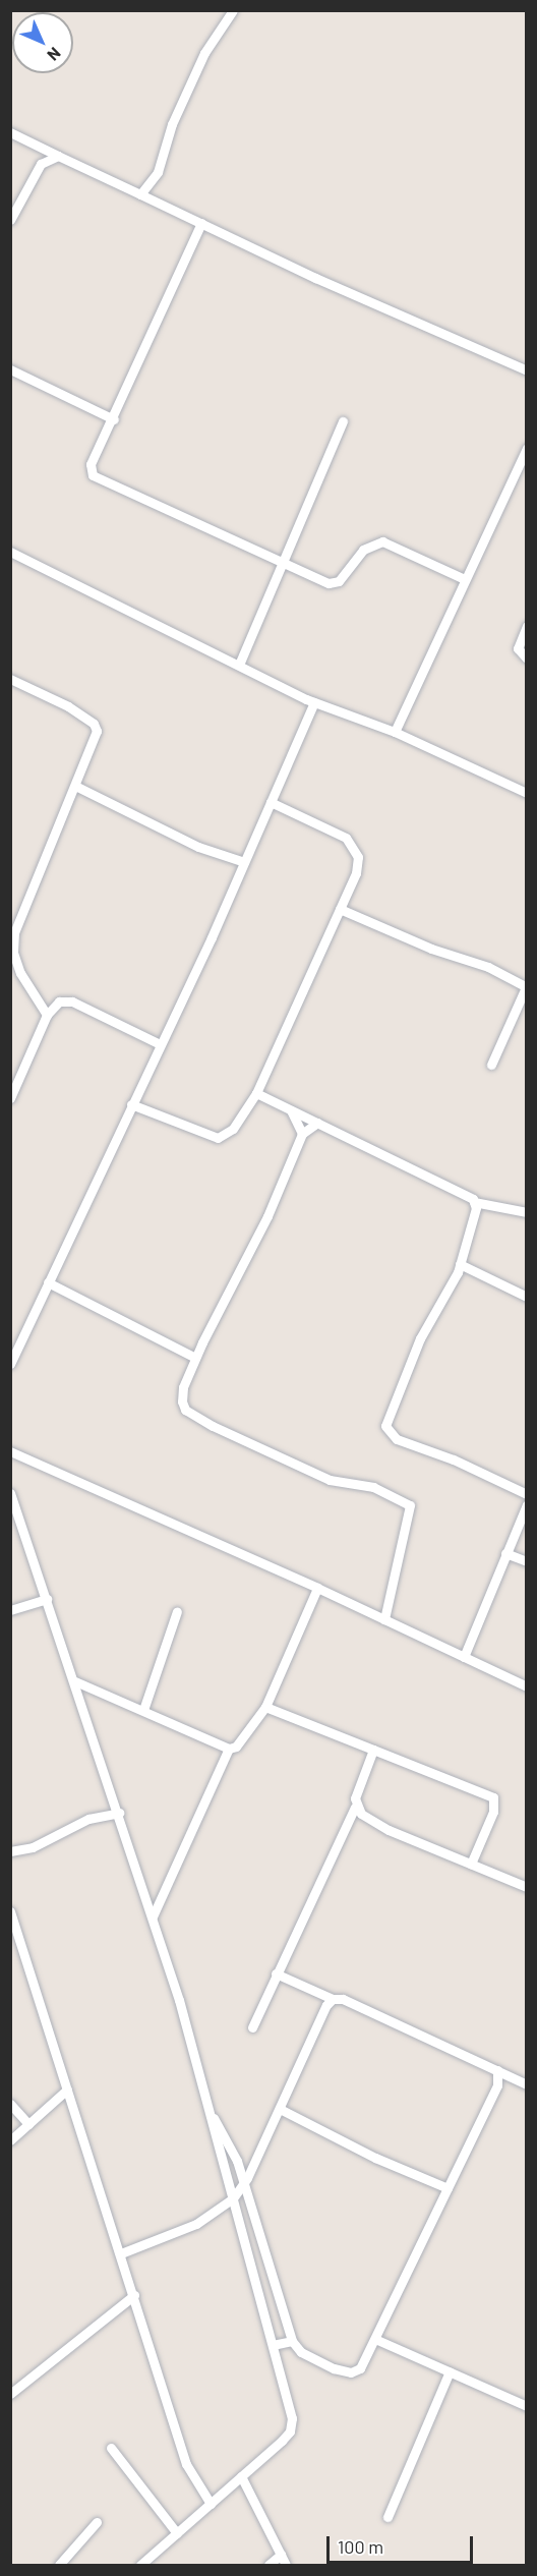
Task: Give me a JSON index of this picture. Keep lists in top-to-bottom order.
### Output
{
  "scale_bar": "100 m",
  "north": "bottom right"
}
